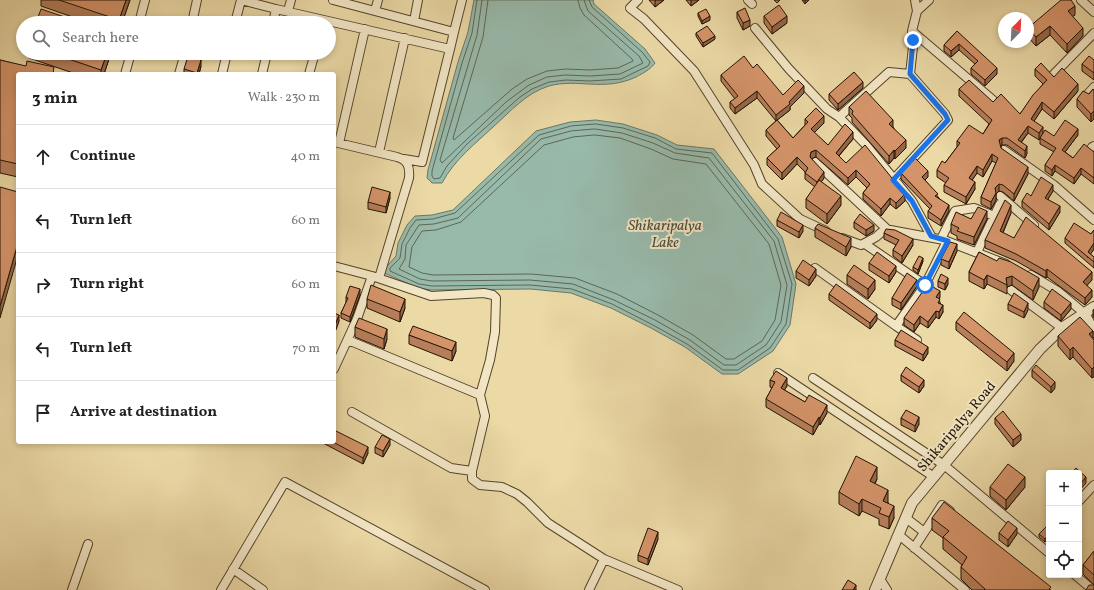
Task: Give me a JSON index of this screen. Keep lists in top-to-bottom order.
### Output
{
  "streets": {
    "street": ["Shikaripalya Road"]
  },
  "water": ["Shikaripalya Lake"],
  "north": "top right",
  "page": {
    "search": "Search here",
    "heading": ["3 min", "Walk · 230 m"],
    "list": [
      ["Continue", "40 m"],
      ["Turn left", "60 m"],
      ["Turn right", "60 m"],
      ["Turn left", "70 m"],
      "Arrive at destination"
    ],
    "map_buttons": ["+", "−"]
  }
}
